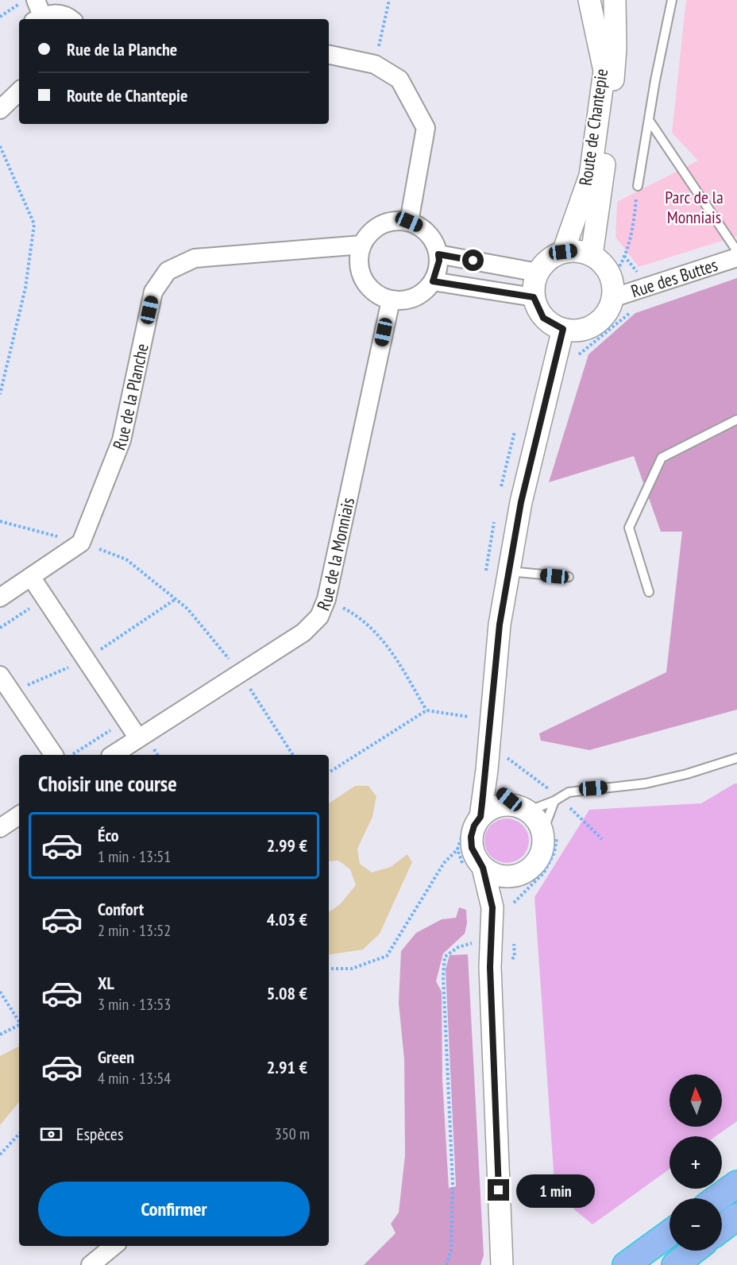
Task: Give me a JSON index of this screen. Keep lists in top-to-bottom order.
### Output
{
  "streets": {
    "street": [
      "Route de Chantepie",
      "Rue des Buttes",
      "Rue de la Planche",
      "Rue de la Monniais"
    ]
  },
  "crossings": [
    ["Route de Chantepie", "Rue des Buttes"],
    ["Rue de la Planche", "Rue de la Monniais"]
  ],
  "parks": ["Parc de la Monniais"],
  "north": "top",
  "page": {
    "banner": ["Rue de la Planche", "Route de Chantepie"],
    "heading": "Choisir une course",
    "list": [
      {
        "name": "Éco",
        "note": "1 min · 13:51",
        "value": "2.99 €"
      },
      {
        "name": "Confort",
        "note": "2 min · 13:52",
        "value": "4.03 €"
      },
      {
        "name": "XL",
        "note": "3 min · 13:53",
        "value": "5.08 €"
      },
      {
        "name": "Green",
        "note": "4 min · 13:54",
        "value": "2.91 €"
      }
    ],
    "map_buttons": ["+", "−"],
    "pay": ["Espèces", "350 m"],
    "buttons": "Confirmer",
    "bubble": "1 min"
  }
}
